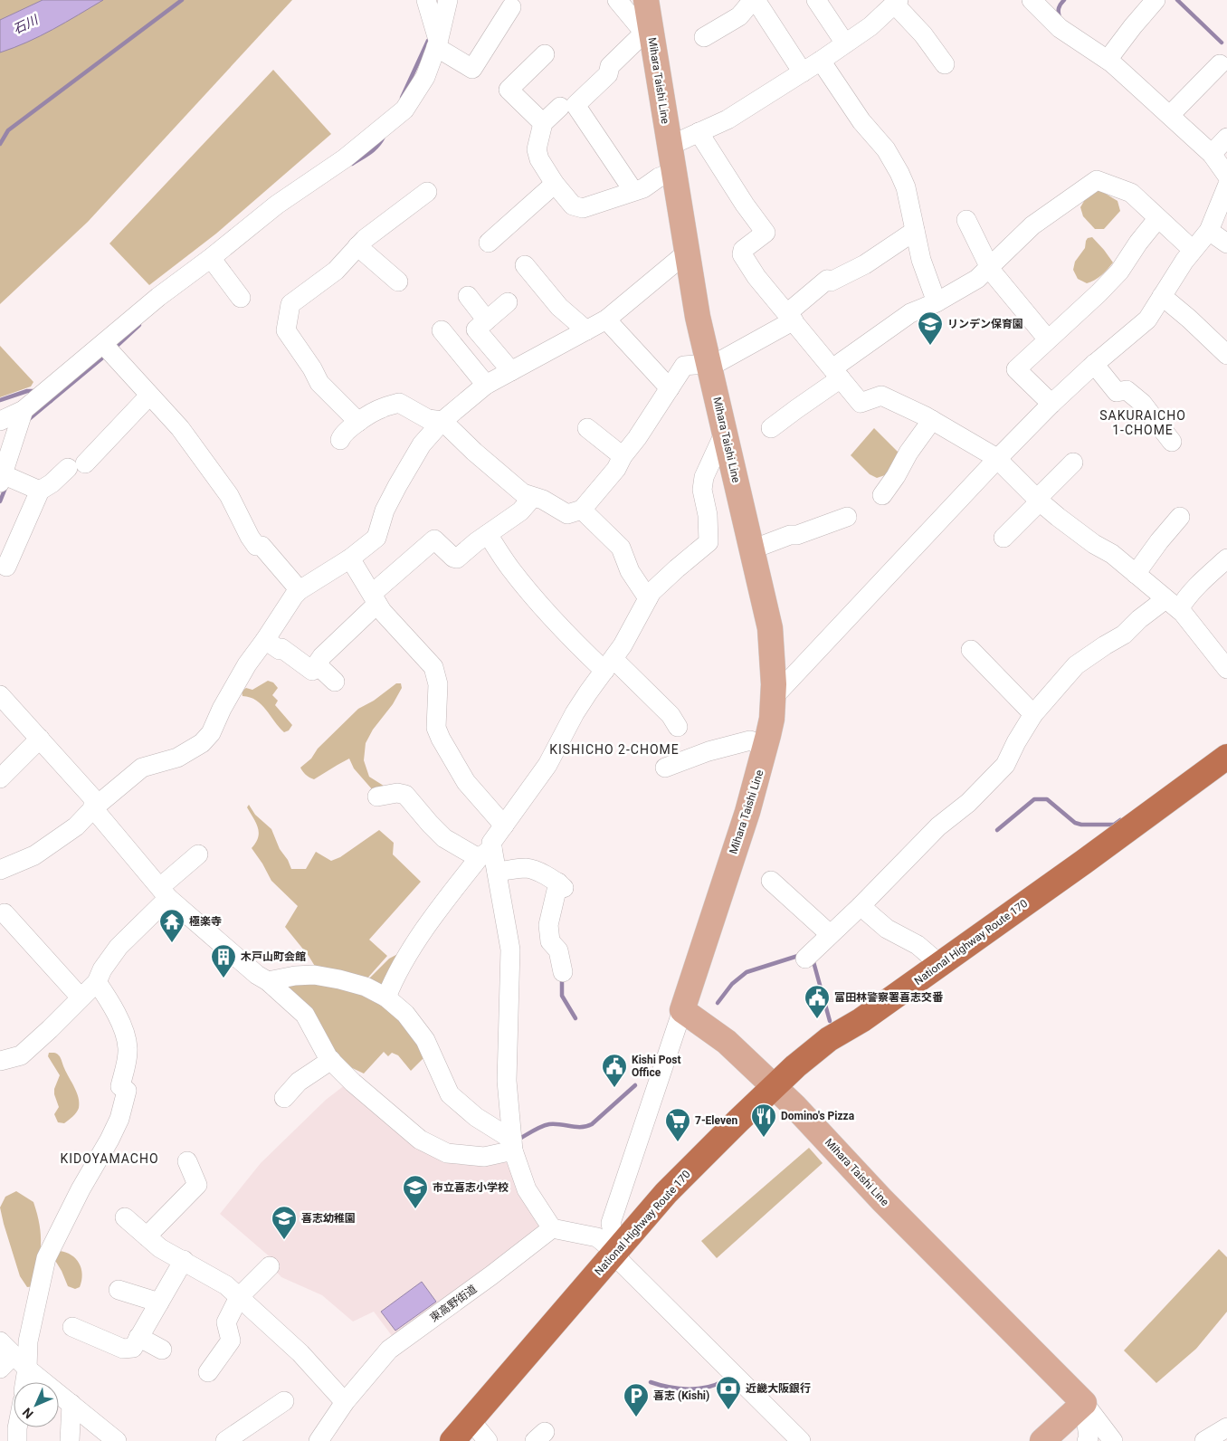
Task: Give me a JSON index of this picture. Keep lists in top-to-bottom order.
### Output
{
  "streets": {
    "highway": ["National Highway Route 170"],
    "main road": ["Mihara Taishi Line"],
    "street": ["東高野街道"]
  },
  "crossings": [
    ["Mihara Taishi Line", "National Highway Route 170"]
  ],
  "districts": ["SAKURAICHO 1-CHOME", "KISHICHO 2-CHOME", "KIDOYAMACHO"],
  "water": ["石川"],
  "places": {
    "school or university": ["リンデン保育園", "市立喜志小学校", "喜志幼稚園"],
    "temple": ["極楽寺"],
    "building": ["木戸山町会館"],
    "public building": ["富田林警察署喜志交番", "Kishi Post Office"],
    "restaurant": ["Domino's Pizza"],
    "supermarket": ["7-Eleven"],
    "bank": ["近畿大阪銀行"],
    "parking": ["喜志 (Kishi)"]
  },
  "north": "bottom left"
}
